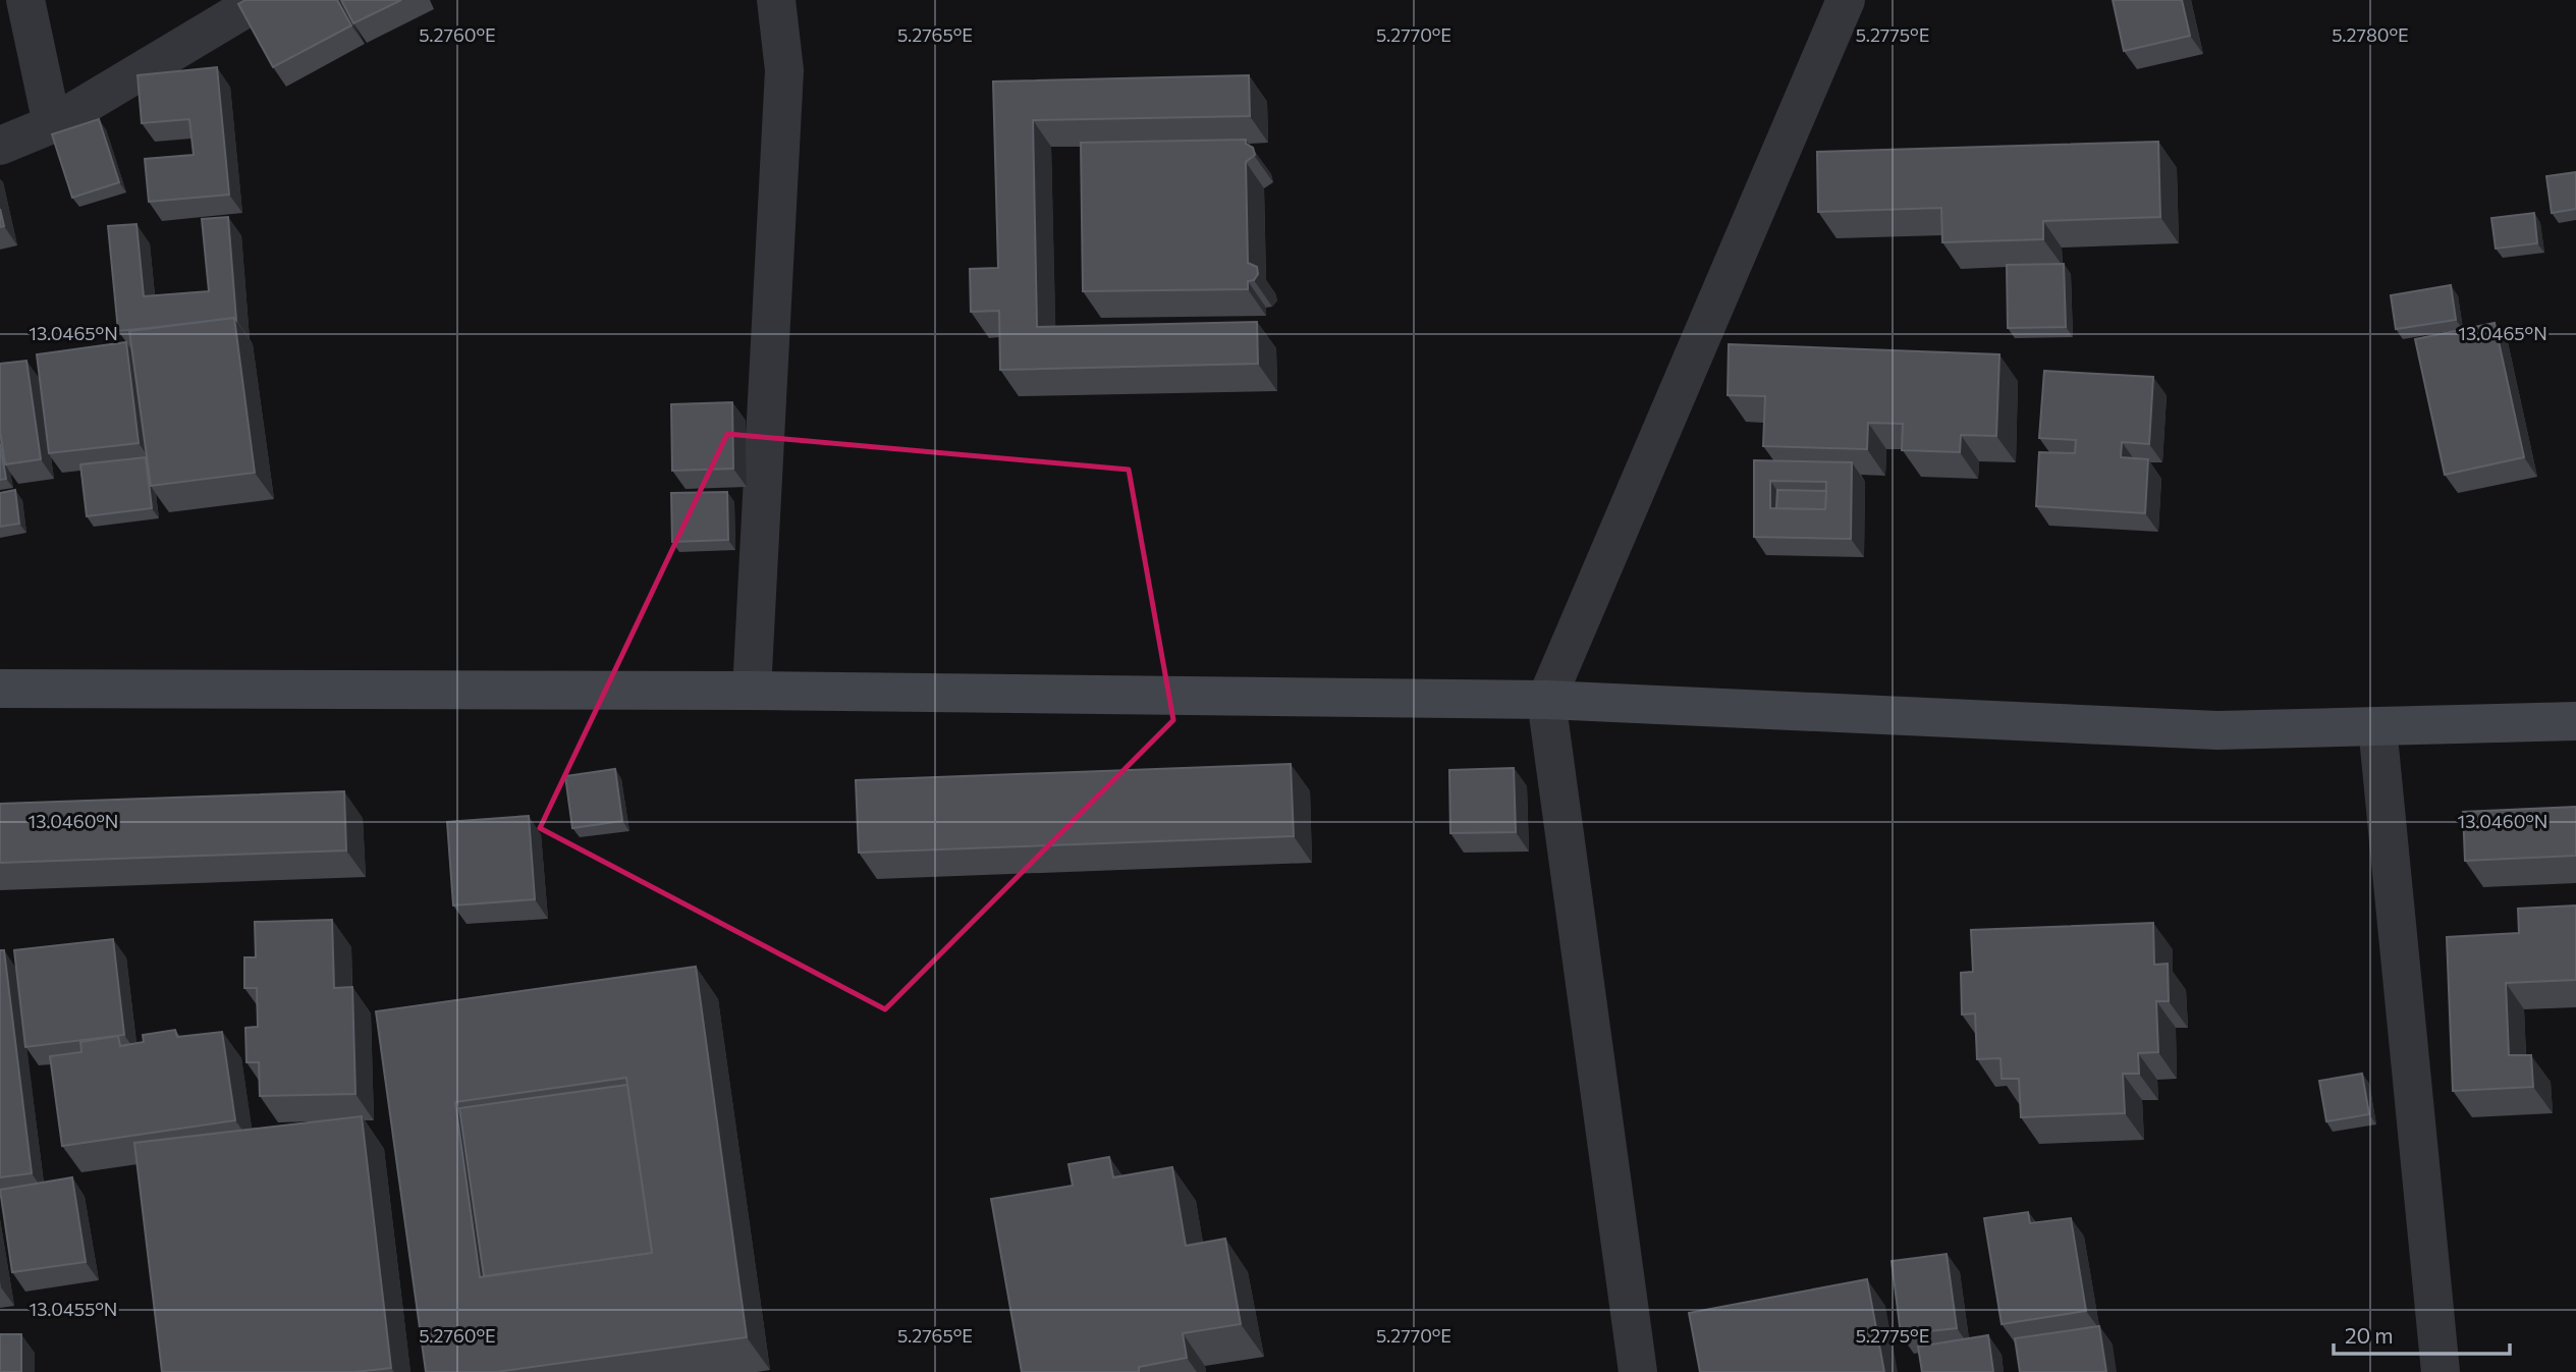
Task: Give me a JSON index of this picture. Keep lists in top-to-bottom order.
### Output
{
  "scale_bar": "20 m",
  "coordinates": [
    "5.2760°E",
    "5.2765°E",
    "5.2770°E",
    "5.2775°E",
    "5.2780°E",
    "13.0465°N",
    "13.0460°N",
    "13.0455°N"
  ]
}
